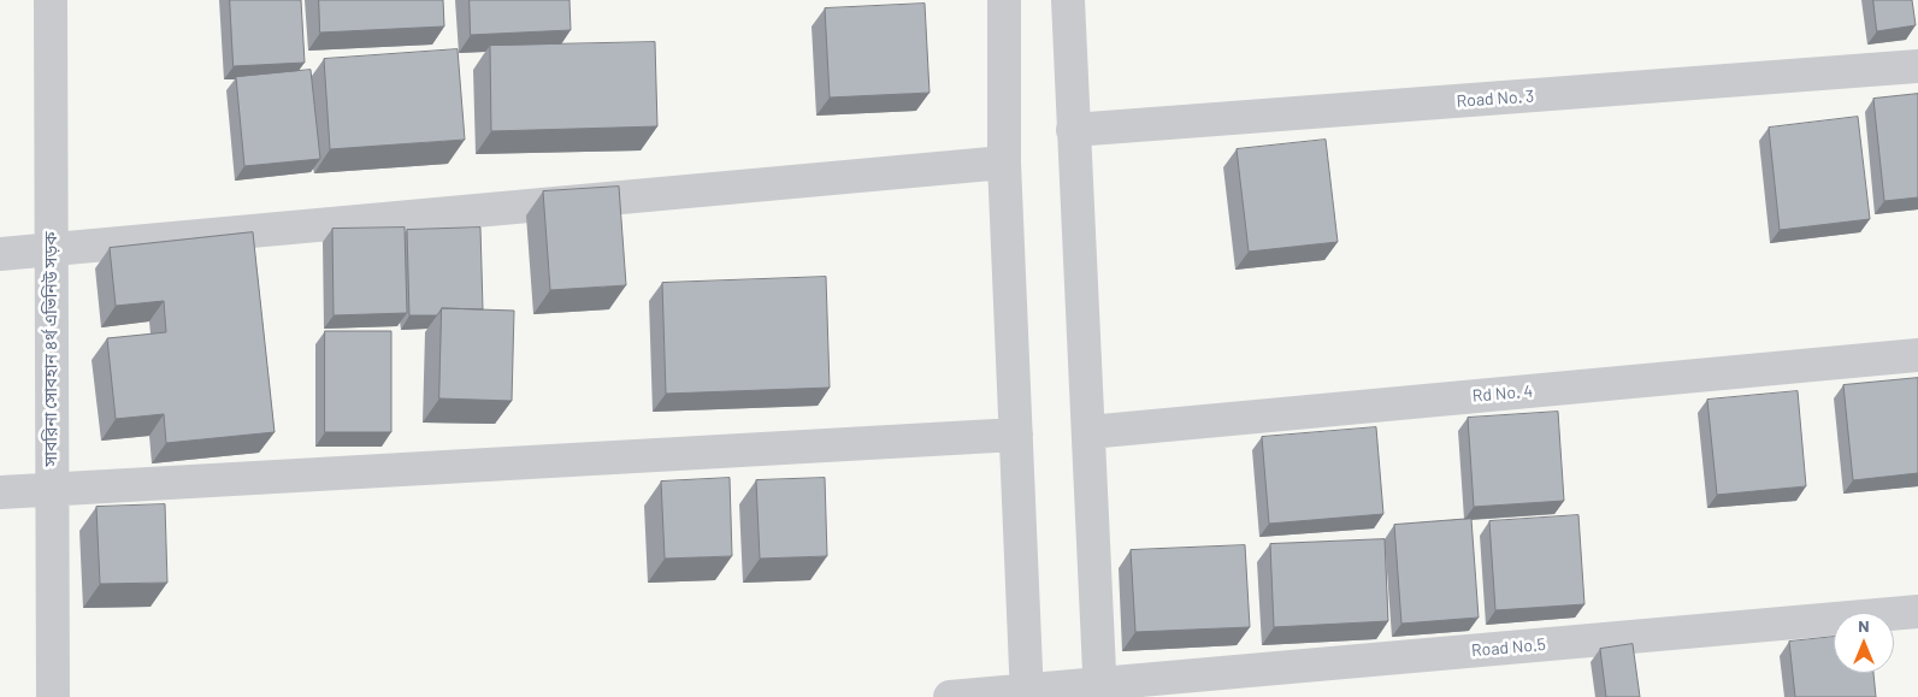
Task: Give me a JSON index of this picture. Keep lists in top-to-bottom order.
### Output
{
  "streets": {
    "street": [
      "Road No. 3",
      "সাবরিনা সোবহান ৪র্থ এভিনিউ সড়ক",
      "Rd No. 4",
      "Road No.5"
    ]
  },
  "north": "top"
}
